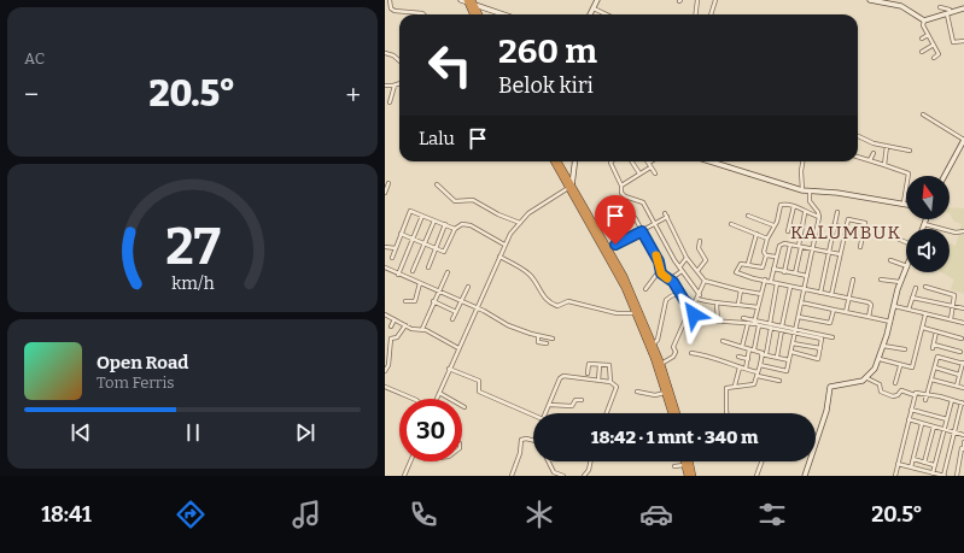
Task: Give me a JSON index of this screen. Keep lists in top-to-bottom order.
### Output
{
  "districts": ["KALUMBUK"],
  "north": "top",
  "page": {
    "tile": "AC",
    "turn": ["260 m", "Belok kiri"],
    "heat": ["−", "20.5°", "+"],
    "then": "Lalu",
    "song": ["Open Road", "Tom Ferris"],
    "limit": "30",
    "trip": "18:42 · 1 mnt · 340 m",
    "tabs": ["18:41", "20.5°"],
    "gauge": ["27", "km/h"]
  }
}
